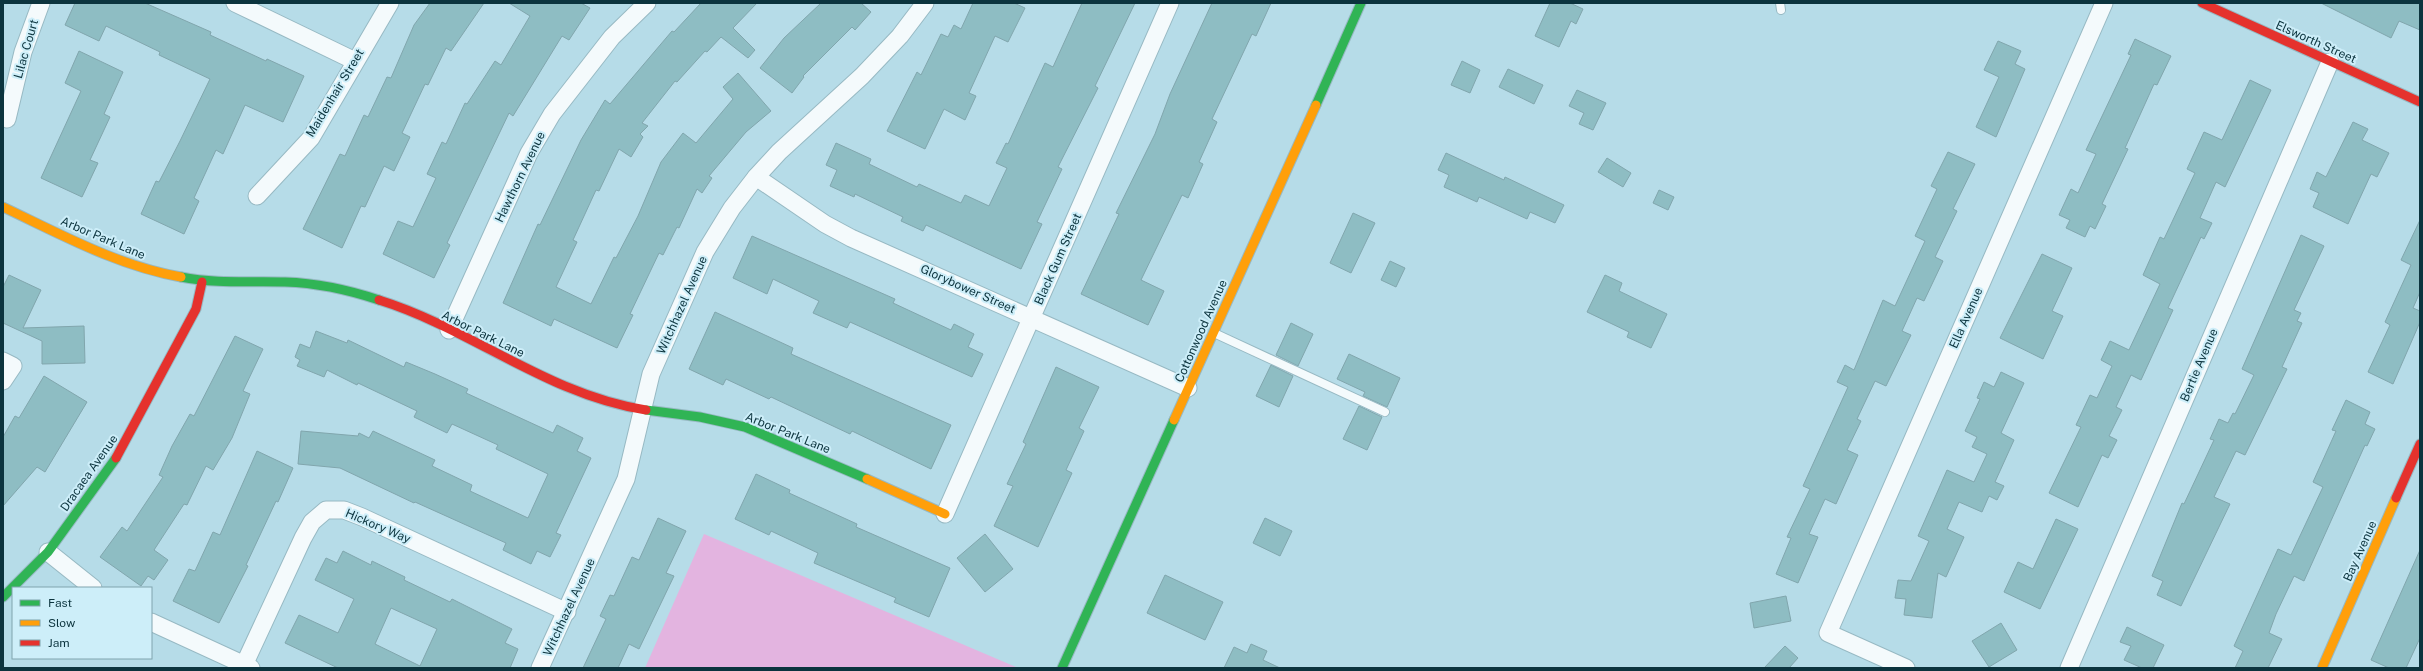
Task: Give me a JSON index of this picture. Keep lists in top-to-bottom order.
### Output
{
  "streets": {
    "street": [
      "Elsworth Street",
      "Lilac Court",
      "Maidenhair Street",
      "Hawthorn Avenue",
      "Arbor Park Lane",
      "Black Gum Street",
      "Glorybower Street",
      "Witchhazel Avenue",
      "Ella Avenue",
      "Cottonwood Avenue",
      "Bertie Avenue",
      "Dracaea Avenue",
      "Hickory Way",
      "Bay Avenue"
    ]
  },
  "crossings": [
    ["Elsworth Street", "Bertie Avenue"],
    ["Hawthorn Avenue", "Arbor Park Lane"],
    ["Arbor Park Lane", "Black Gum Street"],
    ["Arbor Park Lane", "Witchhazel Avenue"],
    ["Arbor Park Lane", "Dracaea Avenue"],
    ["Black Gum Street", "Glorybower Street"],
    ["Glorybower Street", "Witchhazel Avenue"],
    ["Glorybower Street", "Cottonwood Avenue"],
    ["Witchhazel Avenue", "Hickory Way"]
  ],
  "legend": ["Fast", "Slow", "Jam"]
}
